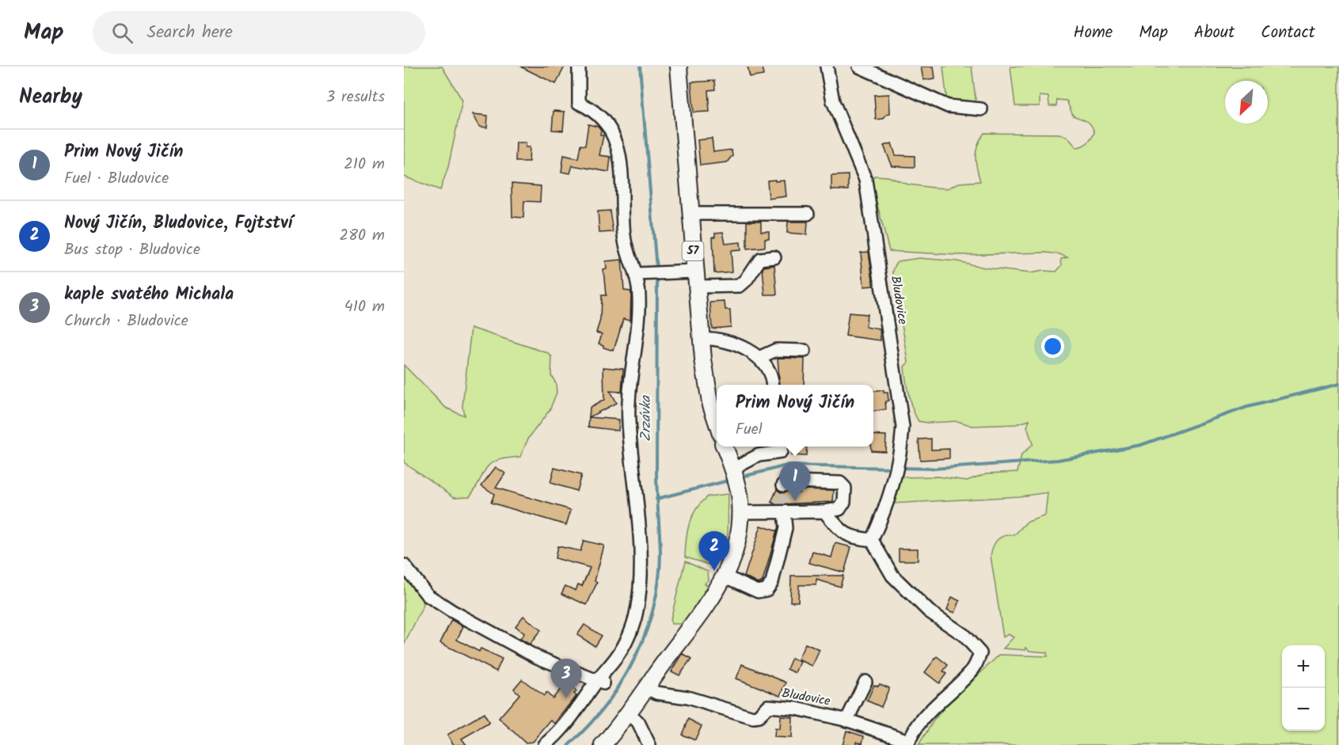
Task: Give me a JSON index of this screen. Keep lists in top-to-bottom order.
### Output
{
  "streets": {
    "main road": ["57"],
    "street": ["Bludovice"]
  },
  "water": ["Zrzávka"],
  "north": "bottom left",
  "page": {
    "header": "Map",
    "search": "Search here",
    "nav": [
      "Home",
      "Map",
      "About",
      "Contact"
    ],
    "heading": ["Nearby", "3 results"],
    "list": [
      {
        "mark": "1",
        "name": "Prim Nový Jičín",
        "note": "Fuel · Bludovice",
        "value": "210 m"
      },
      {
        "mark": "2",
        "name": "Nový Jičín, Bludovice, Fojtství",
        "note": "Bus stop · Bludovice",
        "value": "280 m"
      },
      {
        "mark": "3",
        "name": "kaple svatého Michala",
        "note": "Church · Bludovice",
        "value": "410 m"
      }
    ],
    "popup": ["Prim Nový Jičín", "Fuel"],
    "pins": ["1", "2", "3"],
    "map_buttons": ["+", "−"]
  }
}
